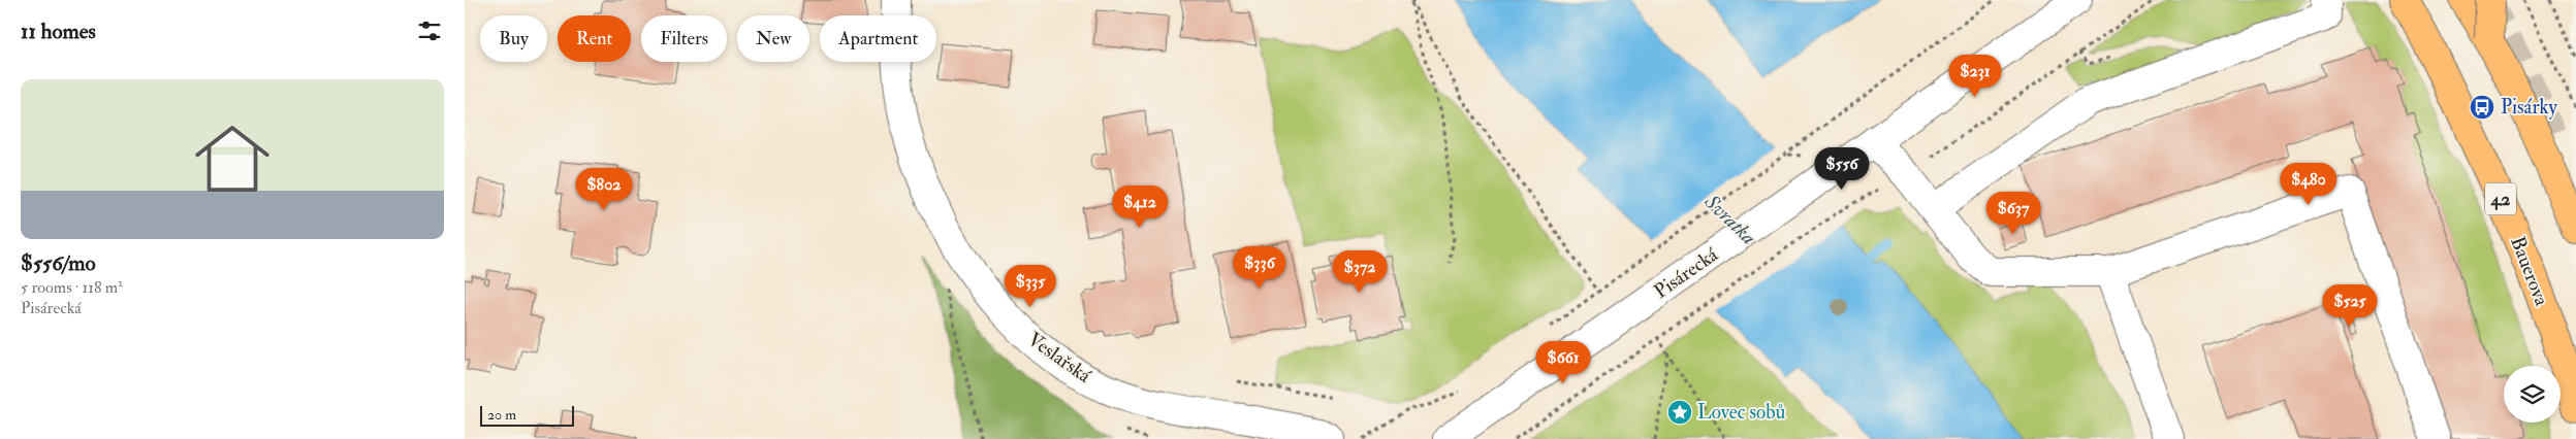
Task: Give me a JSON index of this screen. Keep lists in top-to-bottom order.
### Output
{
  "streets": {
    "highway": ["42", "Bauerova"],
    "street": ["Pisárecká", "Veslařská"]
  },
  "water": ["Svratka"],
  "places": {
    "bus stop": ["Pisárky"],
    "place": ["Lovec sobů"]
  },
  "scale_bar": "20 m",
  "page": {
    "heading": "11 homes",
    "chip": [
      "Buy",
      "Rent",
      "Filters",
      "New",
      "Apartment"
    ],
    "price": [
      "$231",
      "$556",
      "$480",
      "$802",
      "$412",
      "$637",
      "$336",
      "$372",
      "$335",
      "$525",
      "$661"
    ],
    "list": [
      {
        "name": "$556/mo",
        "note": "5 rooms · 118 m² · Pisárecká"
      }
    ],
    "scale": "20 m"
  }
}
